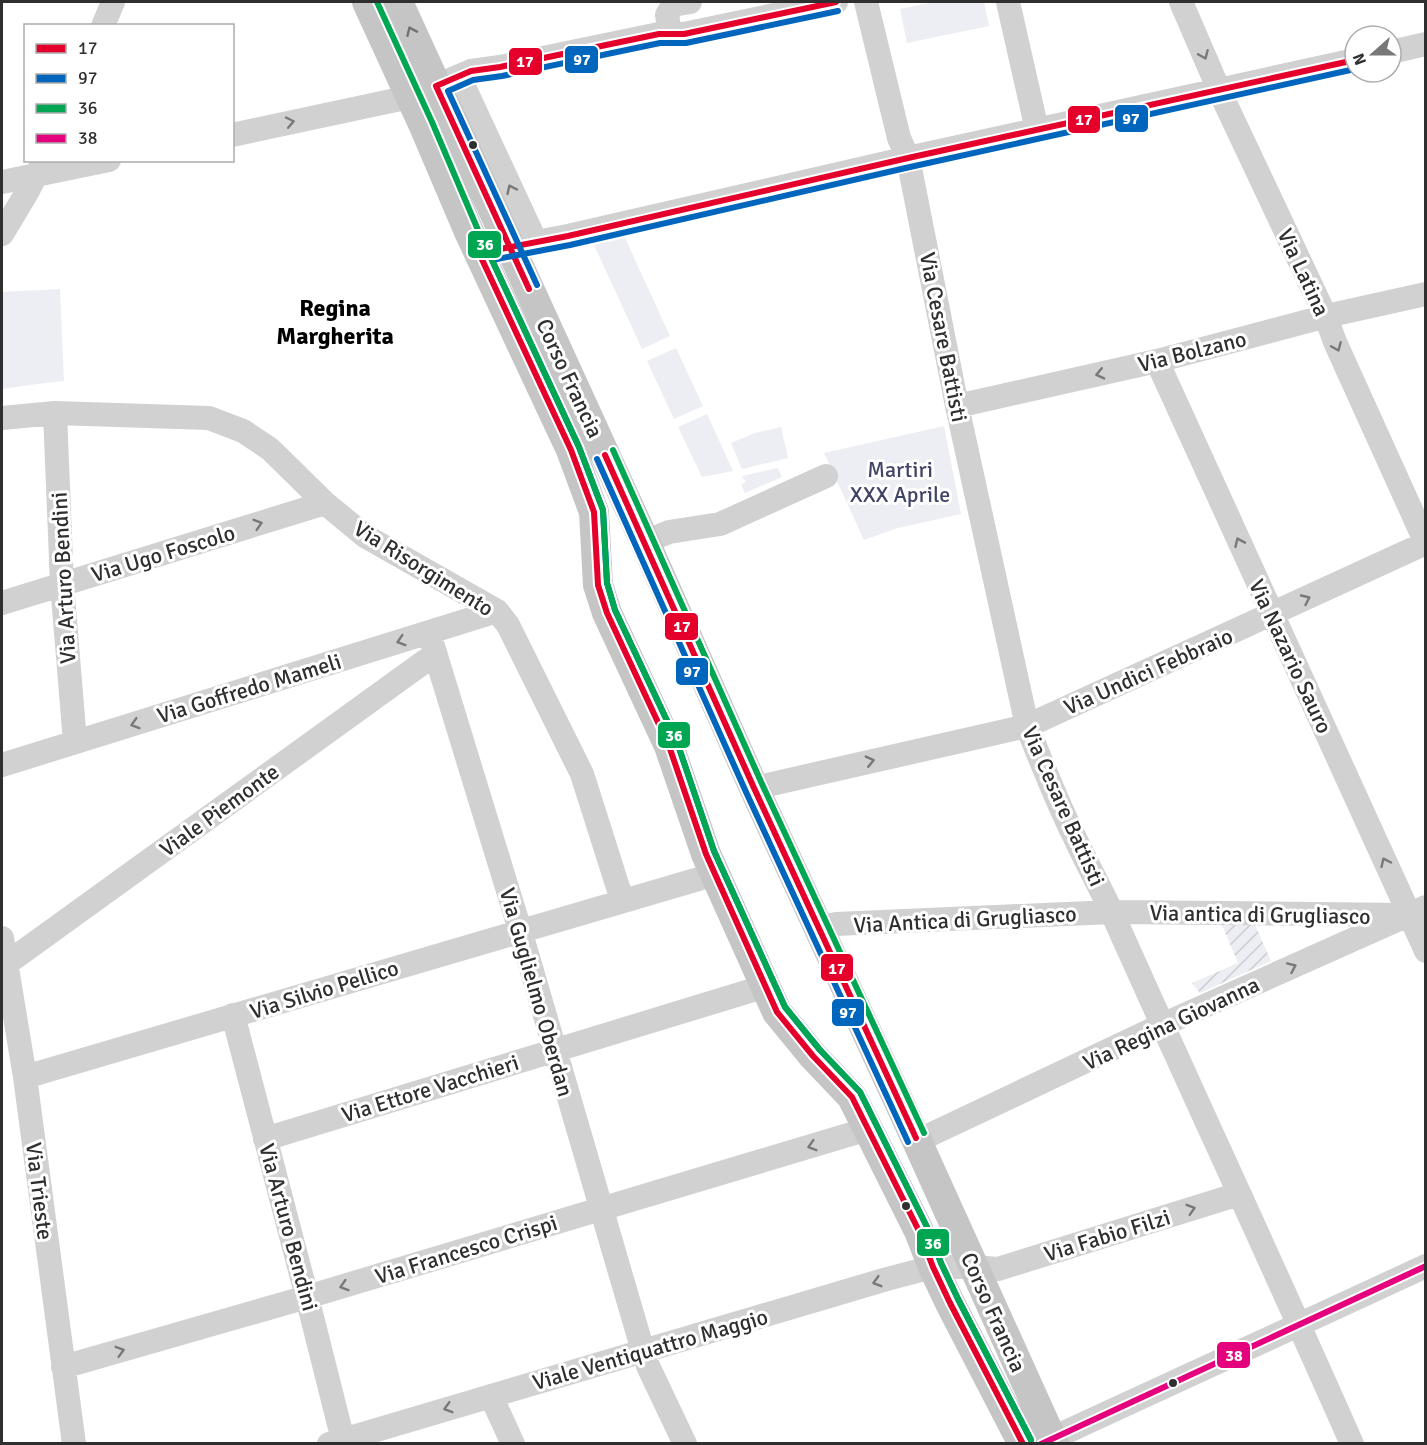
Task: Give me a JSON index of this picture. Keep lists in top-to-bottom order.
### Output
{
  "streets": {
    "main road": ["Corso Francia"],
    "street": [
      "Via Latina",
      "Via Cesare Battisti",
      "Via Bolzano",
      "Via Ugo Foscolo",
      "Via Risorgimento",
      "Via Arturo Bendini",
      "Via Nazario Sauro",
      "Via Undici Febbraio",
      "Via Goffredo Mameli",
      "Viale Piemonte",
      "Via antica di Grugliasco",
      "Via Antica di Grugliasco",
      "Via Silvio Pellico",
      "Via Guglielmo Oberdan",
      "Via Regina Giovanna",
      "Via Ettore Vacchieri",
      "Via Trieste",
      "Via Fabio Filzi",
      "Via Francesco Crispi",
      "Viale Ventiquattro Maggio"
    ]
  },
  "crossings": [
    ["Via Latina", "Via Bolzano"],
    ["Via Latina", "Via Undici Febbraio"],
    ["Via Cesare Battisti", "Via Bolzano"],
    ["Via Cesare Battisti", "Via Undici Febbraio"],
    ["Via Cesare Battisti", "Via antica di Grugliasco"],
    ["Via Cesare Battisti", "Via Antica di Grugliasco"],
    ["Via Cesare Battisti", "Via Regina Giovanna"],
    ["Via Cesare Battisti", "Via Fabio Filzi"],
    ["Via Bolzano", "Via Nazario Sauro"],
    ["Corso Francia", "Via Undici Febbraio"],
    ["Corso Francia", "Via Antica di Grugliasco"],
    ["Corso Francia", "Via Regina Giovanna"],
    ["Corso Francia", "Via Ettore Vacchieri"],
    ["Corso Francia", "Via Fabio Filzi"],
    ["Corso Francia", "Via Francesco Crispi"],
    ["Corso Francia", "Viale Ventiquattro Maggio"],
    ["Via Ugo Foscolo", "Via Risorgimento"],
    ["Via Ugo Foscolo", "Via Arturo Bendini"],
    ["Via Risorgimento", "Via Arturo Bendini"],
    ["Via Risorgimento", "Via Goffredo Mameli"],
    ["Via Risorgimento", "Via Silvio Pellico"],
    ["Via Arturo Bendini", "Via Goffredo Mameli"],
    ["Via Arturo Bendini", "Via Silvio Pellico"],
    ["Via Arturo Bendini", "Via Ettore Vacchieri"],
    ["Via Arturo Bendini", "Via Francesco Crispi"],
    ["Via Arturo Bendini", "Viale Ventiquattro Maggio"],
    ["Via Nazario Sauro", "Via Undici Febbraio"],
    ["Via Nazario Sauro", "Via antica di Grugliasco"],
    ["Via Nazario Sauro", "Via Regina Giovanna"],
    ["Via Goffredo Mameli", "Viale Piemonte"],
    ["Via Goffredo Mameli", "Via Guglielmo Oberdan"],
    ["Viale Piemonte", "Via Guglielmo Oberdan"],
    ["Viale Piemonte", "Via Trieste"],
    ["Via antica di Grugliasco", "Via Antica di Grugliasco"],
    ["Via antica di Grugliasco", "Via Regina Giovanna"],
    ["Via Silvio Pellico", "Via Guglielmo Oberdan"],
    ["Via Silvio Pellico", "Via Trieste"],
    ["Via Guglielmo Oberdan", "Via Ettore Vacchieri"],
    ["Via Guglielmo Oberdan", "Via Francesco Crispi"],
    ["Via Guglielmo Oberdan", "Viale Ventiquattro Maggio"],
    ["Via Trieste", "Via Francesco Crispi"],
    ["Via Fabio Filzi", "Viale Ventiquattro Maggio"]
  ],
  "one_way": [
    "Via Latina",
    "Via Bolzano",
    "Via Ugo Foscolo",
    "Via Nazario Sauro",
    "Via Undici Febbraio",
    "Via Goffredo Mameli",
    "Via Regina Giovanna",
    "Viale Ventiquattro Maggio"
  ],
  "districts": ["Regina Margherita"],
  "parks": ["Martiri XXX Aprile"],
  "lines": [
    "transit line 17",
    "transit line 36",
    "transit line 97",
    "transit line 38"
  ],
  "legend": [
    "17",
    "97",
    "36",
    "38"
  ],
  "north": "left"
}
